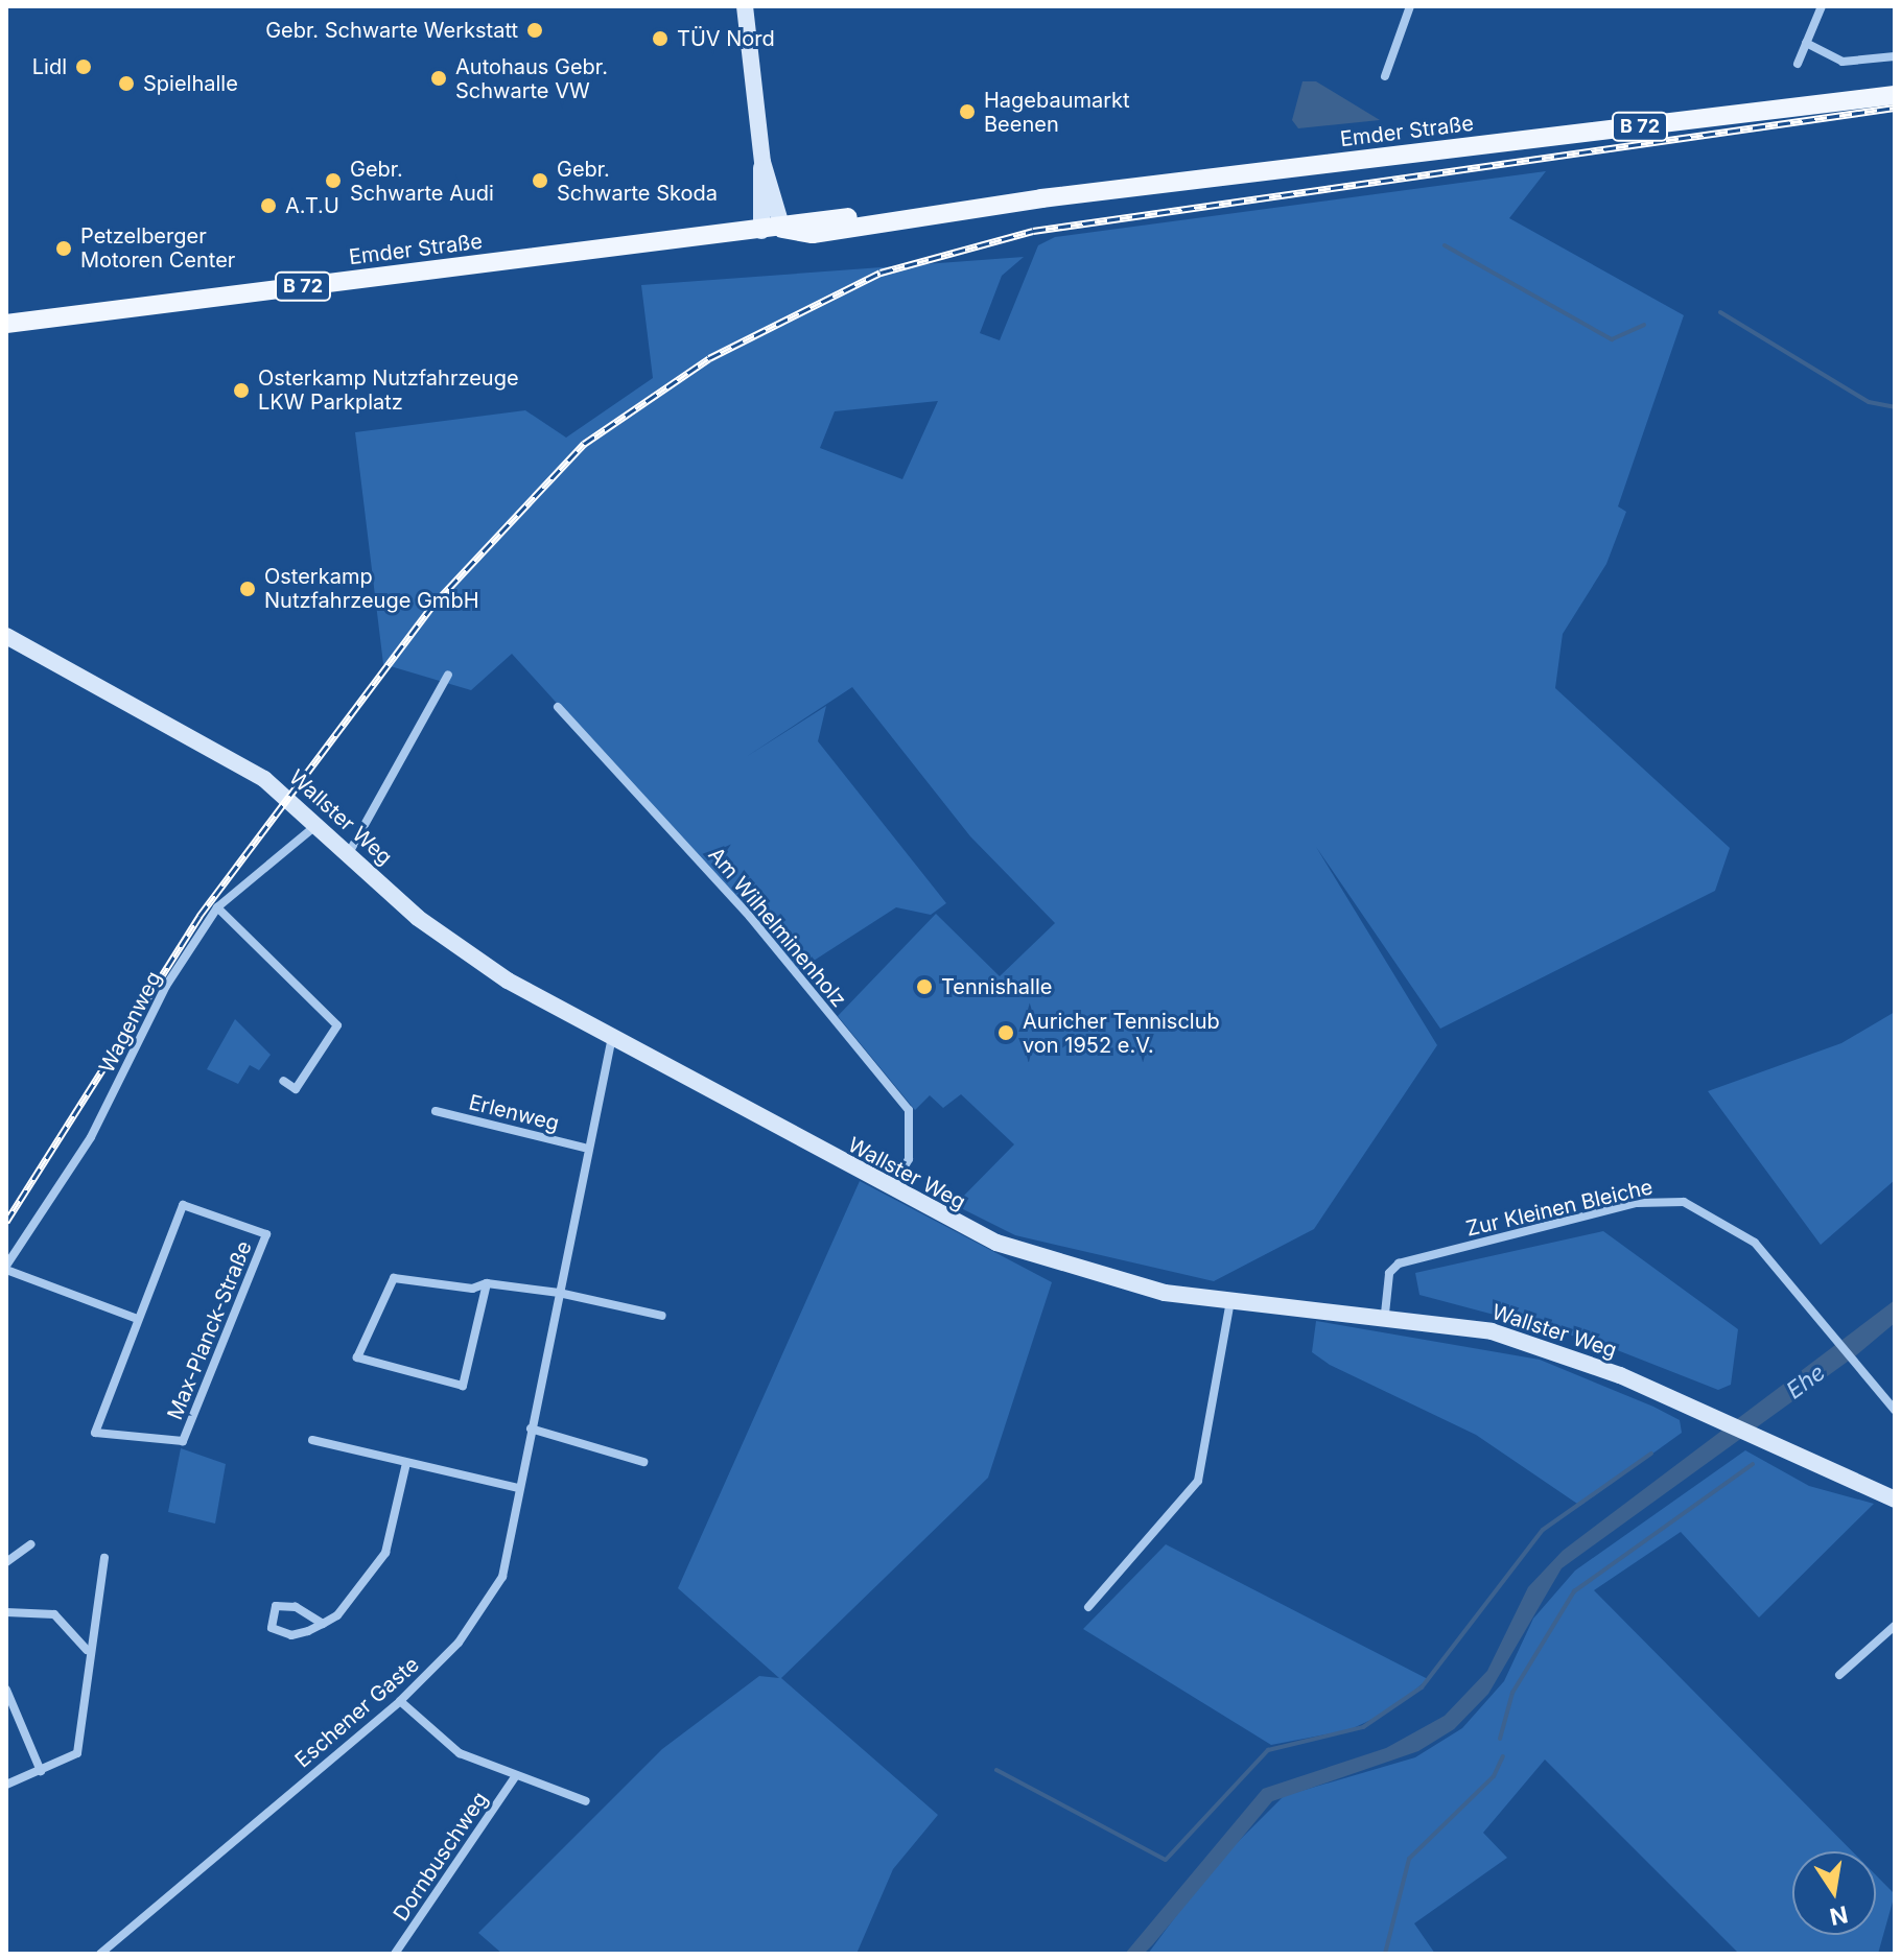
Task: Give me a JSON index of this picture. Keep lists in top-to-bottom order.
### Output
{
  "streets": {
    "main road": ["B 72", "Emder Straße"],
    "street": [
      "Wallster Weg",
      "Am Wilhelminenholz",
      "Wagenweg",
      "Erlenweg",
      "Zur Kleinen Bleiche",
      "Max-Planck-Straße",
      "Eschener Gaste",
      "Dornbuschweg"
    ]
  },
  "crossings": [
    ["Wallster Weg", "Am Wilhelminenholz"],
    ["Wallster Weg", "Wagenweg"],
    ["Wallster Weg", "Zur Kleinen Bleiche"],
    ["Wallster Weg", "Eschener Gaste"],
    ["Erlenweg", "Eschener Gaste"]
  ],
  "water": ["Ehe"],
  "places": [
    "Gebr. Schwarte Werkstatt",
    "TÜV Nord",
    "Lidl",
    "Autohaus Gebr. Schwarte VW",
    "Spielhalle",
    "Hagebaumarkt Beenen",
    "Gebr. Schwarte Audi",
    "Gebr. Schwarte Skoda",
    "A.T.U",
    "Petzelberger Motoren Center",
    "Osterkamp Nutzfahrzeuge LKW Parkplatz",
    "Osterkamp Nutzfahrzeuge GmbH",
    "Tennishalle",
    "Auricher Tennisclub von 1952 e.V."
  ],
  "north": "bottom"
}
